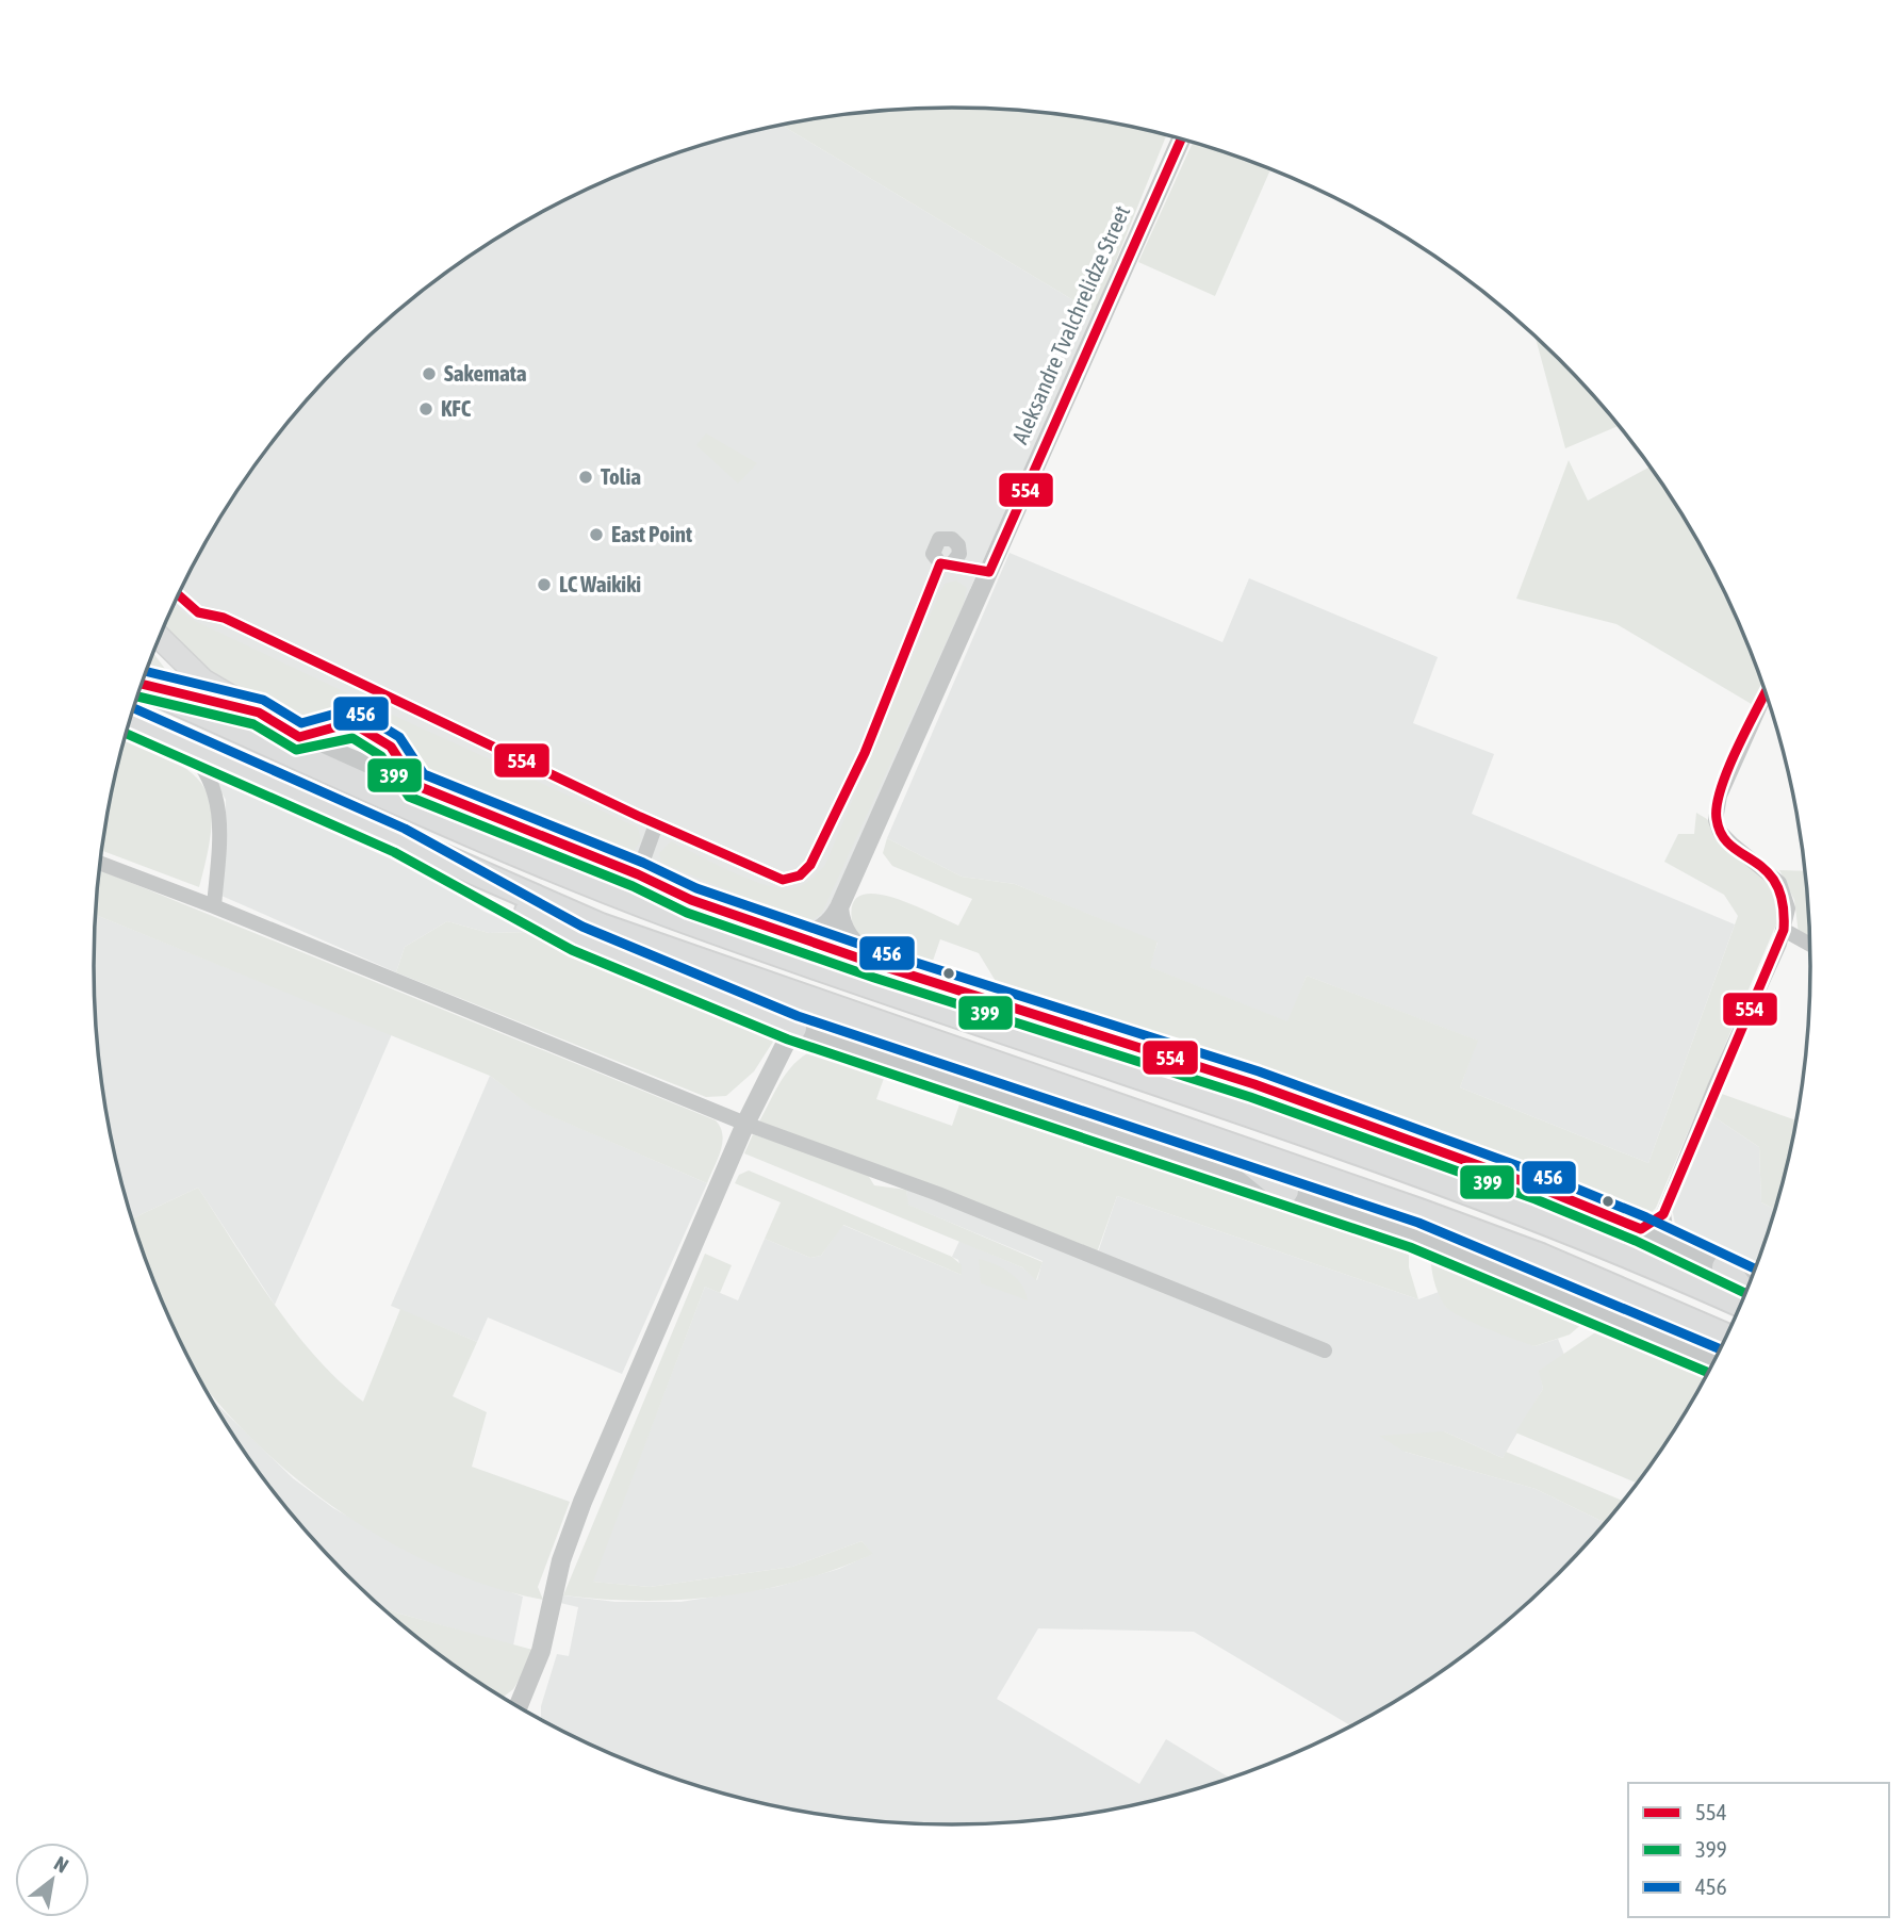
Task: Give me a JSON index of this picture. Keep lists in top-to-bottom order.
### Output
{
  "streets": {
    "street": ["Aleksandre Tvalchrelidze Street"]
  },
  "places": [
    "Sakemata",
    "KFC",
    "Tolia",
    "East Point",
    "LC Waikiki"
  ],
  "lines": ["transit line 554", "transit line 456", "transit line 399"],
  "legend": ["554", "399", "456"],
  "north": "top right"
}
